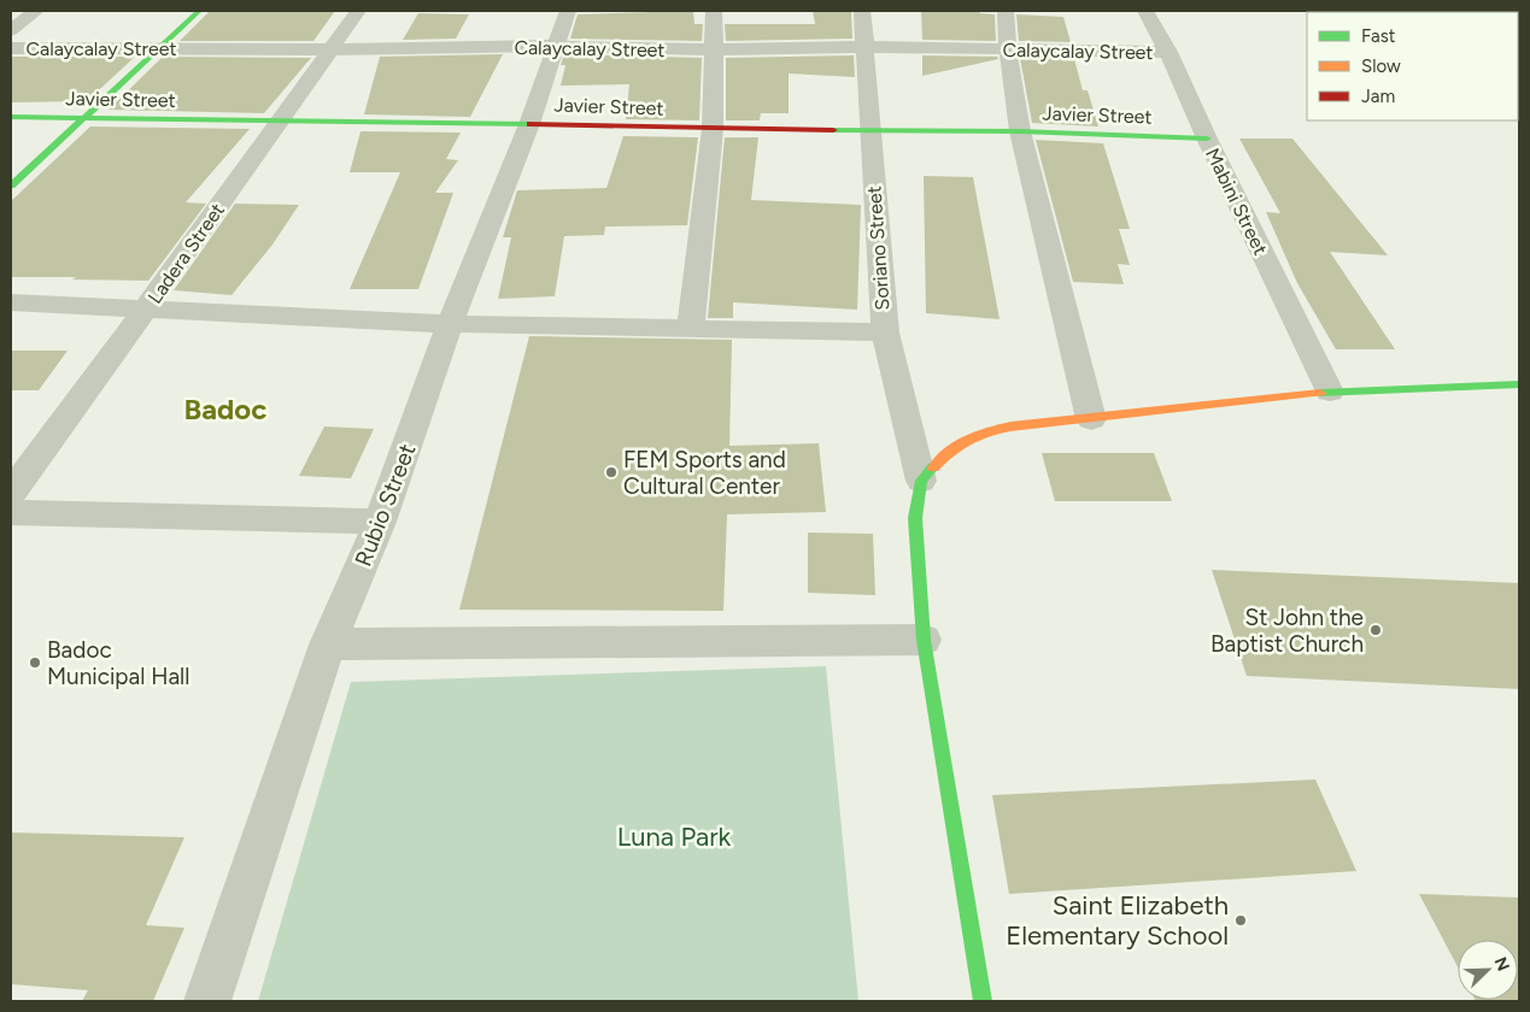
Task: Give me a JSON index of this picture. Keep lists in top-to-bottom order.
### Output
{
  "streets": {
    "street": [
      "Calaycalay Street",
      "Javier Street",
      "Mabini Street",
      "Soriano Street",
      "Ladera Street",
      "Rubio Street"
    ]
  },
  "crossings": [
    ["Calaycalay Street", "Mabini Street"],
    ["Calaycalay Street", "Soriano Street"],
    ["Calaycalay Street", "Ladera Street"],
    ["Calaycalay Street", "Rubio Street"],
    ["Javier Street", "Mabini Street"],
    ["Javier Street", "Soriano Street"],
    ["Javier Street", "Ladera Street"],
    ["Javier Street", "Rubio Street"]
  ],
  "districts": ["Badoc"],
  "parks": ["Luna Park"],
  "places": [
    "FEM Sports and Cultural Center",
    "St John the Baptist Church",
    "Badoc Municipal Hall",
    "Saint Elizabeth Elementary School"
  ],
  "legend": ["Fast", "Slow", "Jam"],
  "north": "top right"
}
